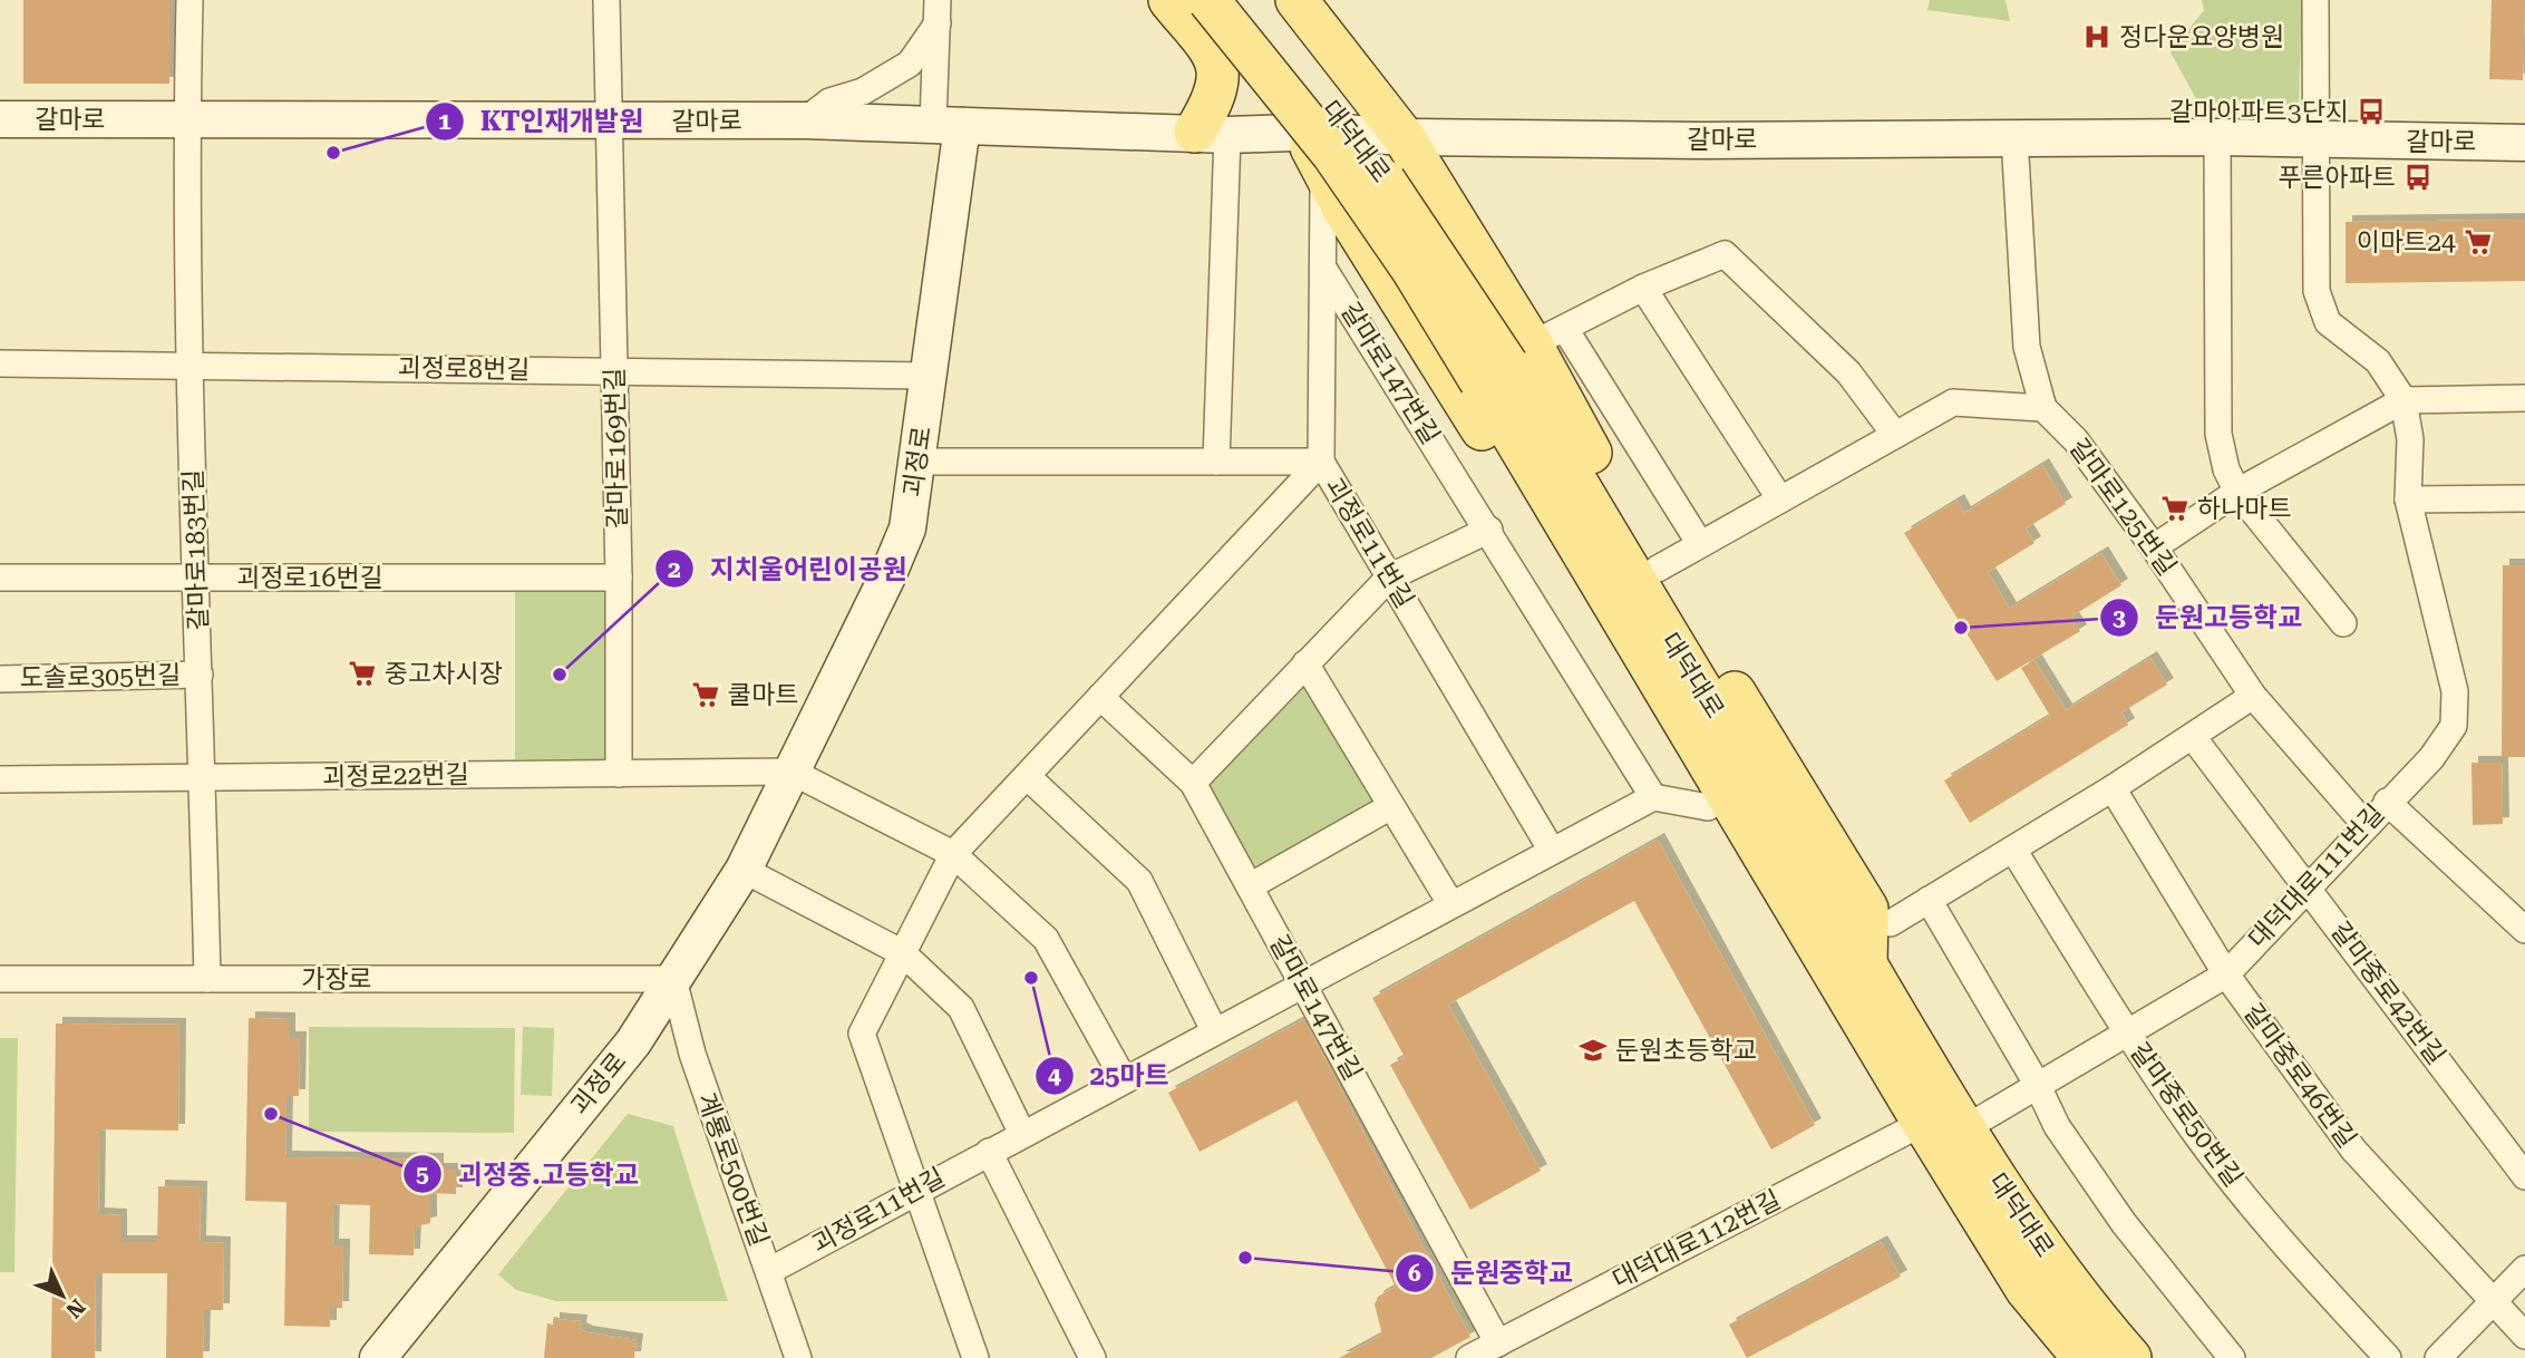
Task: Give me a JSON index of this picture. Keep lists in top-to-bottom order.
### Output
{
  "streets": {
    "main road": ["갈마로", "대덕대로", "괴정로"],
    "street": [
      "괴정로8번길",
      "갈마로147번길",
      "갈마로169번길",
      "갈마로125번길",
      "괴정로11번길",
      "갈마로183번길",
      "괴정로16번길",
      "도솔로305번길",
      "괴정로22번길",
      "대덕대로111번길",
      "가장로",
      "갈마중로42번길",
      "갈마중로46번길",
      "갈마중로50번길",
      "계룡로500번길",
      "대덕대로112번길"
    ]
  },
  "crossings": [
    ["갈마로", "갈마로169번길"],
    ["갈마로", "괴정로"],
    ["갈마로", "갈마로125번길"],
    ["갈마로", "갈마로183번길"],
    ["대덕대로", "대덕대로111번길"],
    ["대덕대로", "대덕대로112번길"],
    ["괴정로8번길", "갈마로169번길"],
    ["괴정로8번길", "괴정로"],
    ["괴정로8번길", "갈마로183번길"],
    ["갈마로147번길", "괴정로11번길"],
    ["갈마로147번길", "대덕대로112번길"],
    ["갈마로169번길", "괴정로16번길"],
    ["갈마로169번길", "괴정로22번길"],
    ["괴정로", "괴정로11번길"],
    ["괴정로", "괴정로22번길"],
    ["괴정로", "가장로"],
    ["괴정로", "계룡로500번길"],
    ["갈마로125번길", "대덕대로111번길"],
    ["괴정로11번길", "계룡로500번길"],
    ["갈마로183번길", "괴정로16번길"],
    ["갈마로183번길", "도솔로305번길"],
    ["갈마로183번길", "괴정로22번길"],
    ["갈마로183번길", "가장로"],
    ["대덕대로111번길", "갈마중로42번길"],
    ["대덕대로111번길", "갈마중로46번길"],
    ["대덕대로111번길", "갈마중로50번길"],
    ["가장로", "계룡로500번길"]
  ],
  "places": {
    "hospital": ["정다운요양병원"],
    "bus stop": ["갈마아파트3단지", "푸른아파트"],
    "other": [
      "KT인재개발원",
      "둔원고등학교",
      "지치울어린이공원",
      "25마트",
      "괴정중.고등학교",
      "둔원중학교"
    ],
    "supermarket": [
      "이마트24",
      "하나마트",
      "중고차시장",
      "쿨마트"
    ],
    "school or university": ["둔원초등학교"]
  },
  "north": "bottom right"
}
